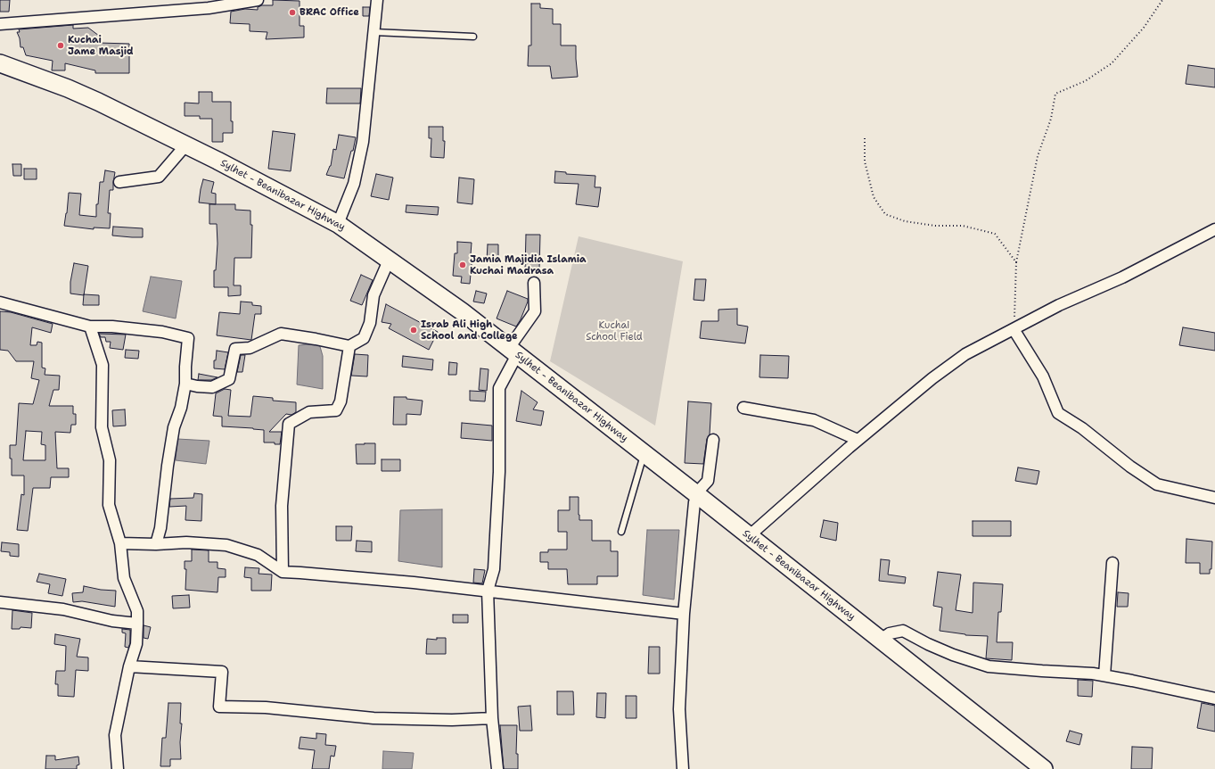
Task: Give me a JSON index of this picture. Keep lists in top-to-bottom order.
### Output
{
  "streets": {
    "main road": ["Sylhet - Beanibazar Highway"]
  },
  "parks": ["Kuchai School Field"],
  "places": [
    "BRAC Office",
    "Kuchai Jame Masjid",
    "Jamia Majidia Islamia Kuchai Madrasa",
    "Israb Ali High School and College"
  ]
}
